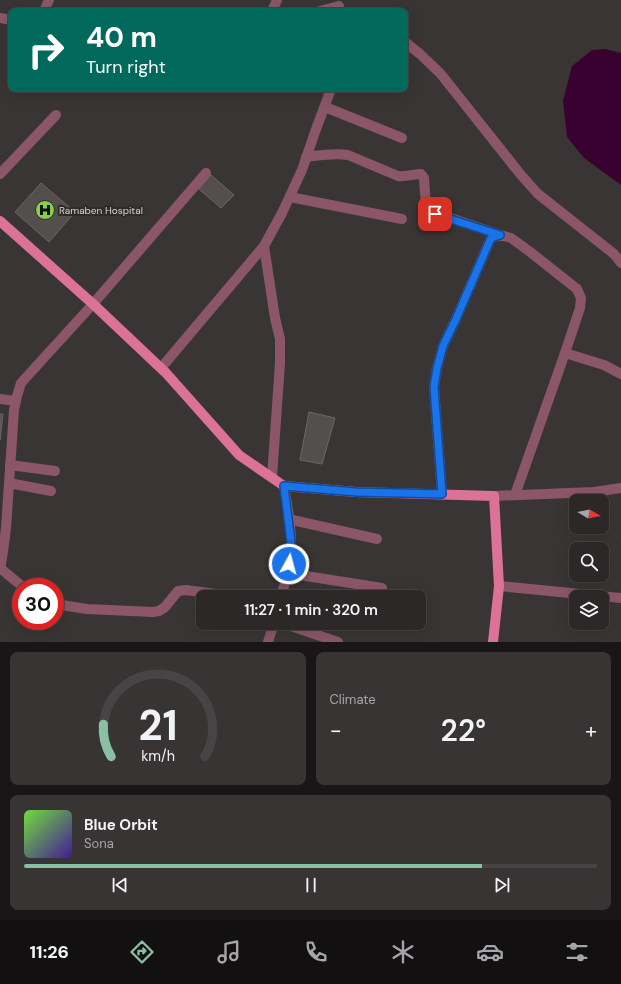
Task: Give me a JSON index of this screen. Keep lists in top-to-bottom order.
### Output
{
  "places": {
    "hospital": ["Ramaben Hospital"]
  },
  "north": "right",
  "page": {
    "turn": ["40 m", "Turn right"],
    "limit": "30",
    "trip": "11:27 · 1 min · 320 m",
    "tile": "Climate",
    "heat": ["−", "22°", "+"],
    "song": ["Blue Orbit", "Sona"],
    "tabs": "11:26",
    "gauge": ["21", "km/h"]
  }
}
